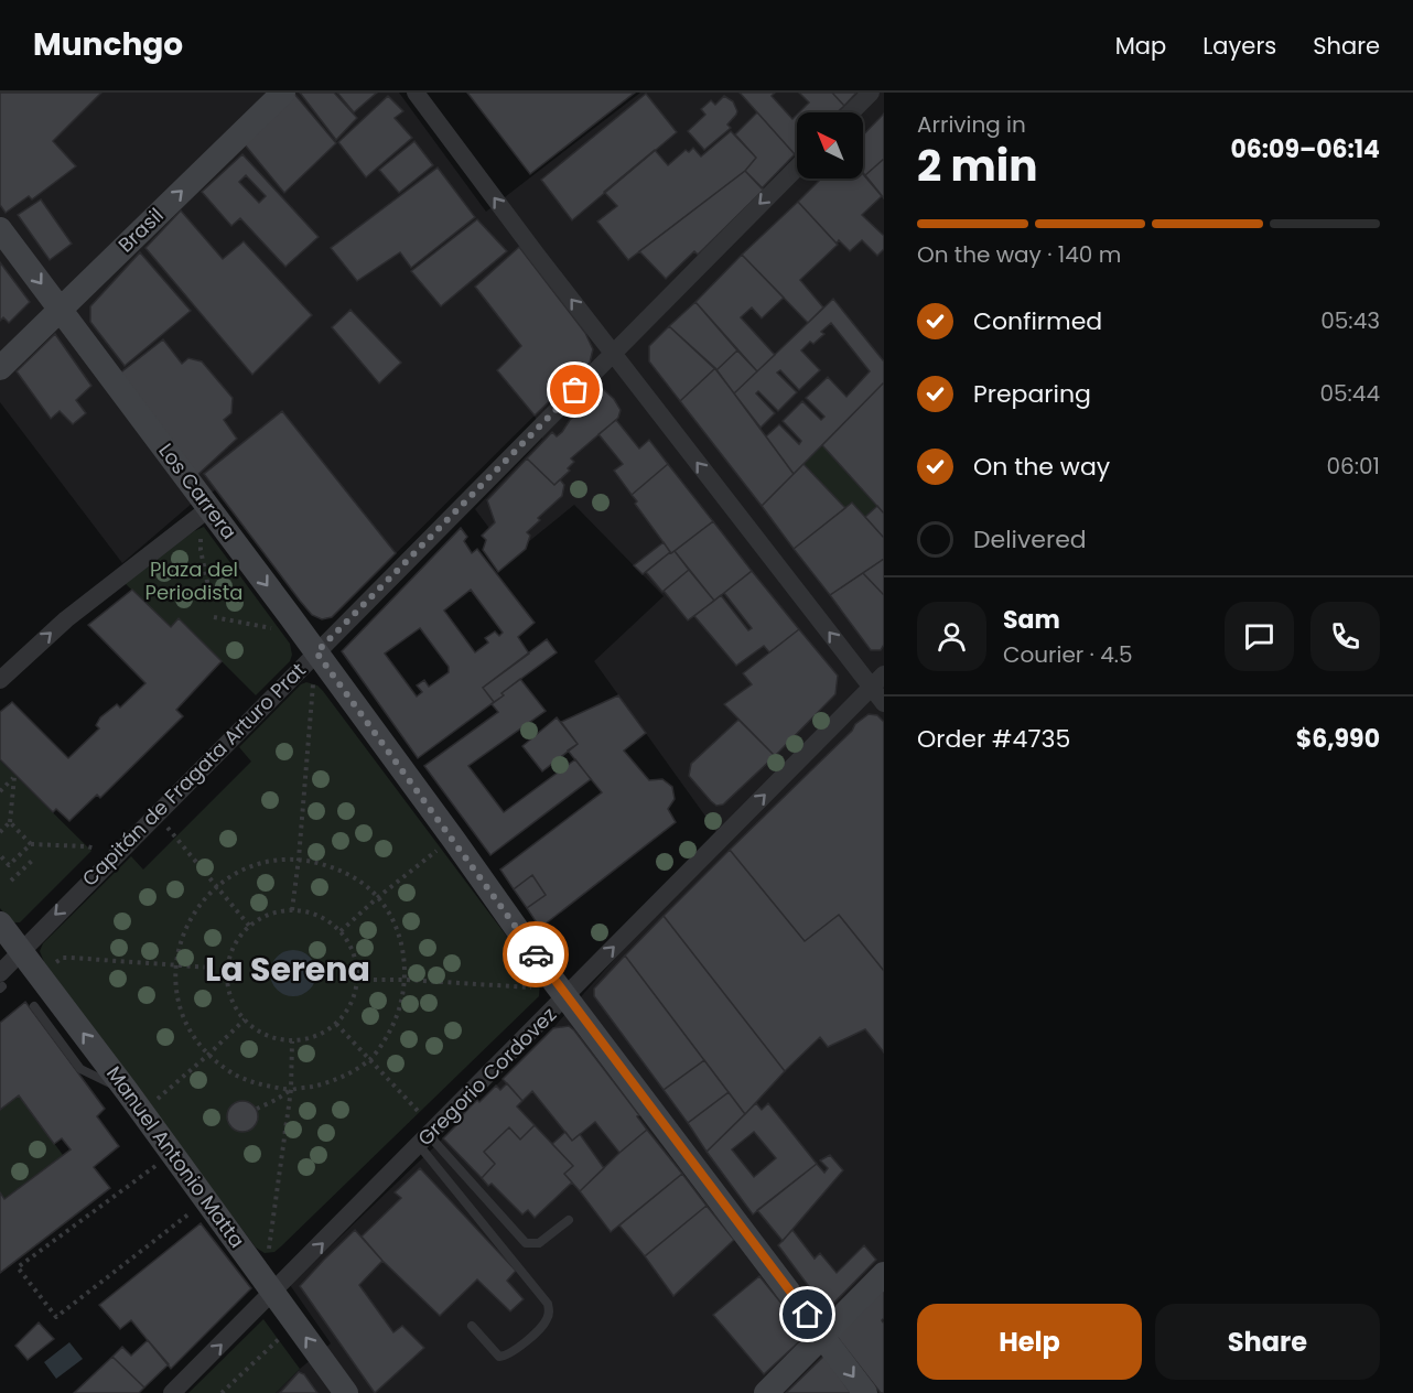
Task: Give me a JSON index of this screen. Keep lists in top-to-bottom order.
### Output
{
  "streets": {
    "street": [
      "Brasil",
      "Los Carrera",
      "Capitán de Fragata Arturo Prat",
      "Gregorio Cordovez",
      "Manuel Antonio Matta"
    ]
  },
  "crossings": [
    ["Brasil", "Los Carrera"],
    ["Los Carrera", "Capitán de Fragata Arturo Prat"],
    ["Los Carrera", "Gregorio Cordovez"],
    ["Capitán de Fragata Arturo Prat", "Manuel Antonio Matta"],
    ["Gregorio Cordovez", "Manuel Antonio Matta"]
  ],
  "one_way": ["Brasil", "Gregorio Cordovez", "Manuel Antonio Matta"],
  "districts": ["La Serena"],
  "parks": ["Plaza del Periodista"],
  "north": "top left",
  "page": {
    "header": "Munchgo",
    "nav": ["Map", "Layers", "Share"],
    "heading": ["2 min", "Arriving in", "06:09–06:14"],
    "panel": [
      "Sam",
      "Courier · 4.5",
      "Order #4735",
      "$6,990"
    ],
    "bar": "On the way · 140 m",
    "list": [
      ["Confirmed", "05:43"],
      ["Preparing", "05:44"],
      ["On the way", "06:01"],
      "Delivered"
    ],
    "buttons": ["Help", "Share"]
  }
}
